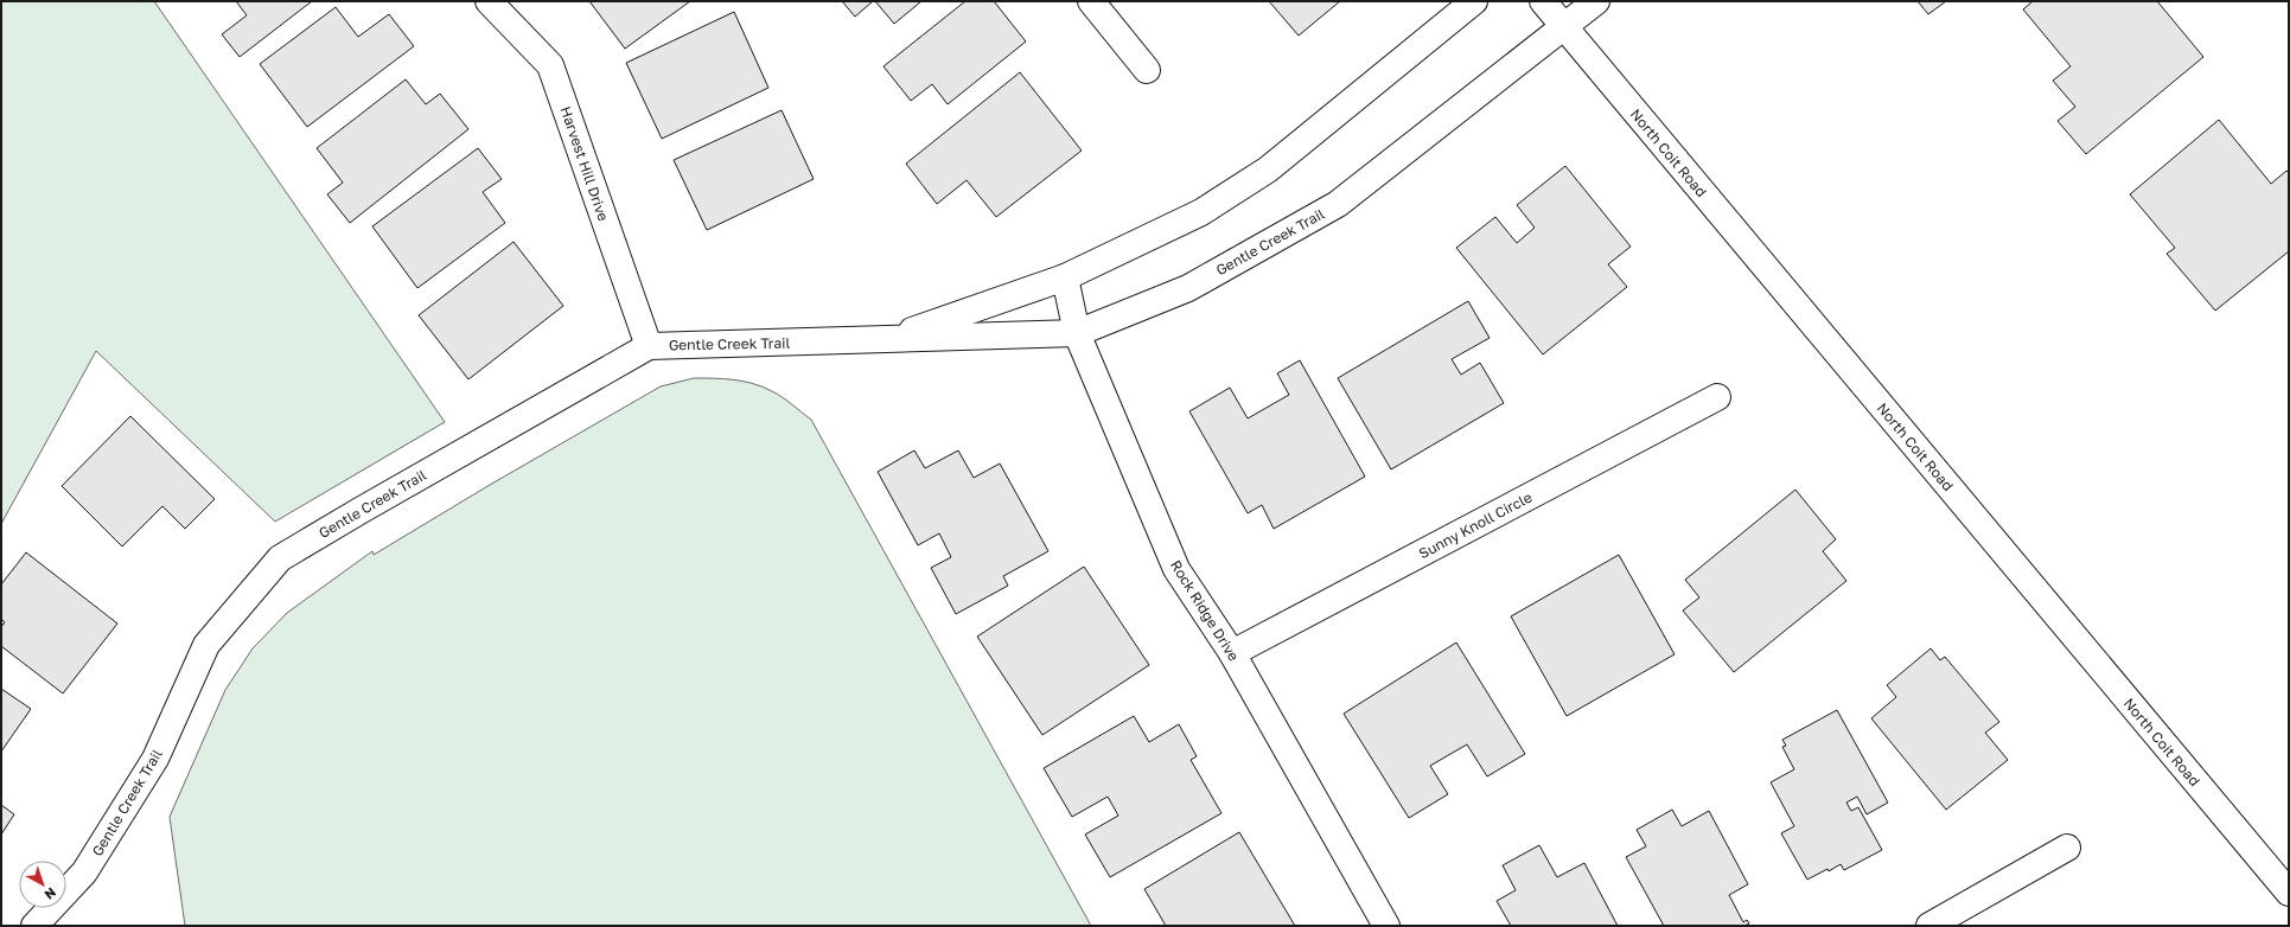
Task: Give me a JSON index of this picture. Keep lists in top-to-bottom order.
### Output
{
  "streets": {
    "street": [
      "North Coit Road",
      "Harvest Hill Drive",
      "Gentle Creek Trail",
      "Sunny Knoll Circle",
      "Rock Ridge Drive"
    ]
  },
  "crossings": [
    ["North Coit Road", "Gentle Creek Trail"],
    ["Harvest Hill Drive", "Gentle Creek Trail"],
    ["Gentle Creek Trail", "Rock Ridge Drive"],
    ["Sunny Knoll Circle", "Rock Ridge Drive"]
  ],
  "north": "bottom right"
}
